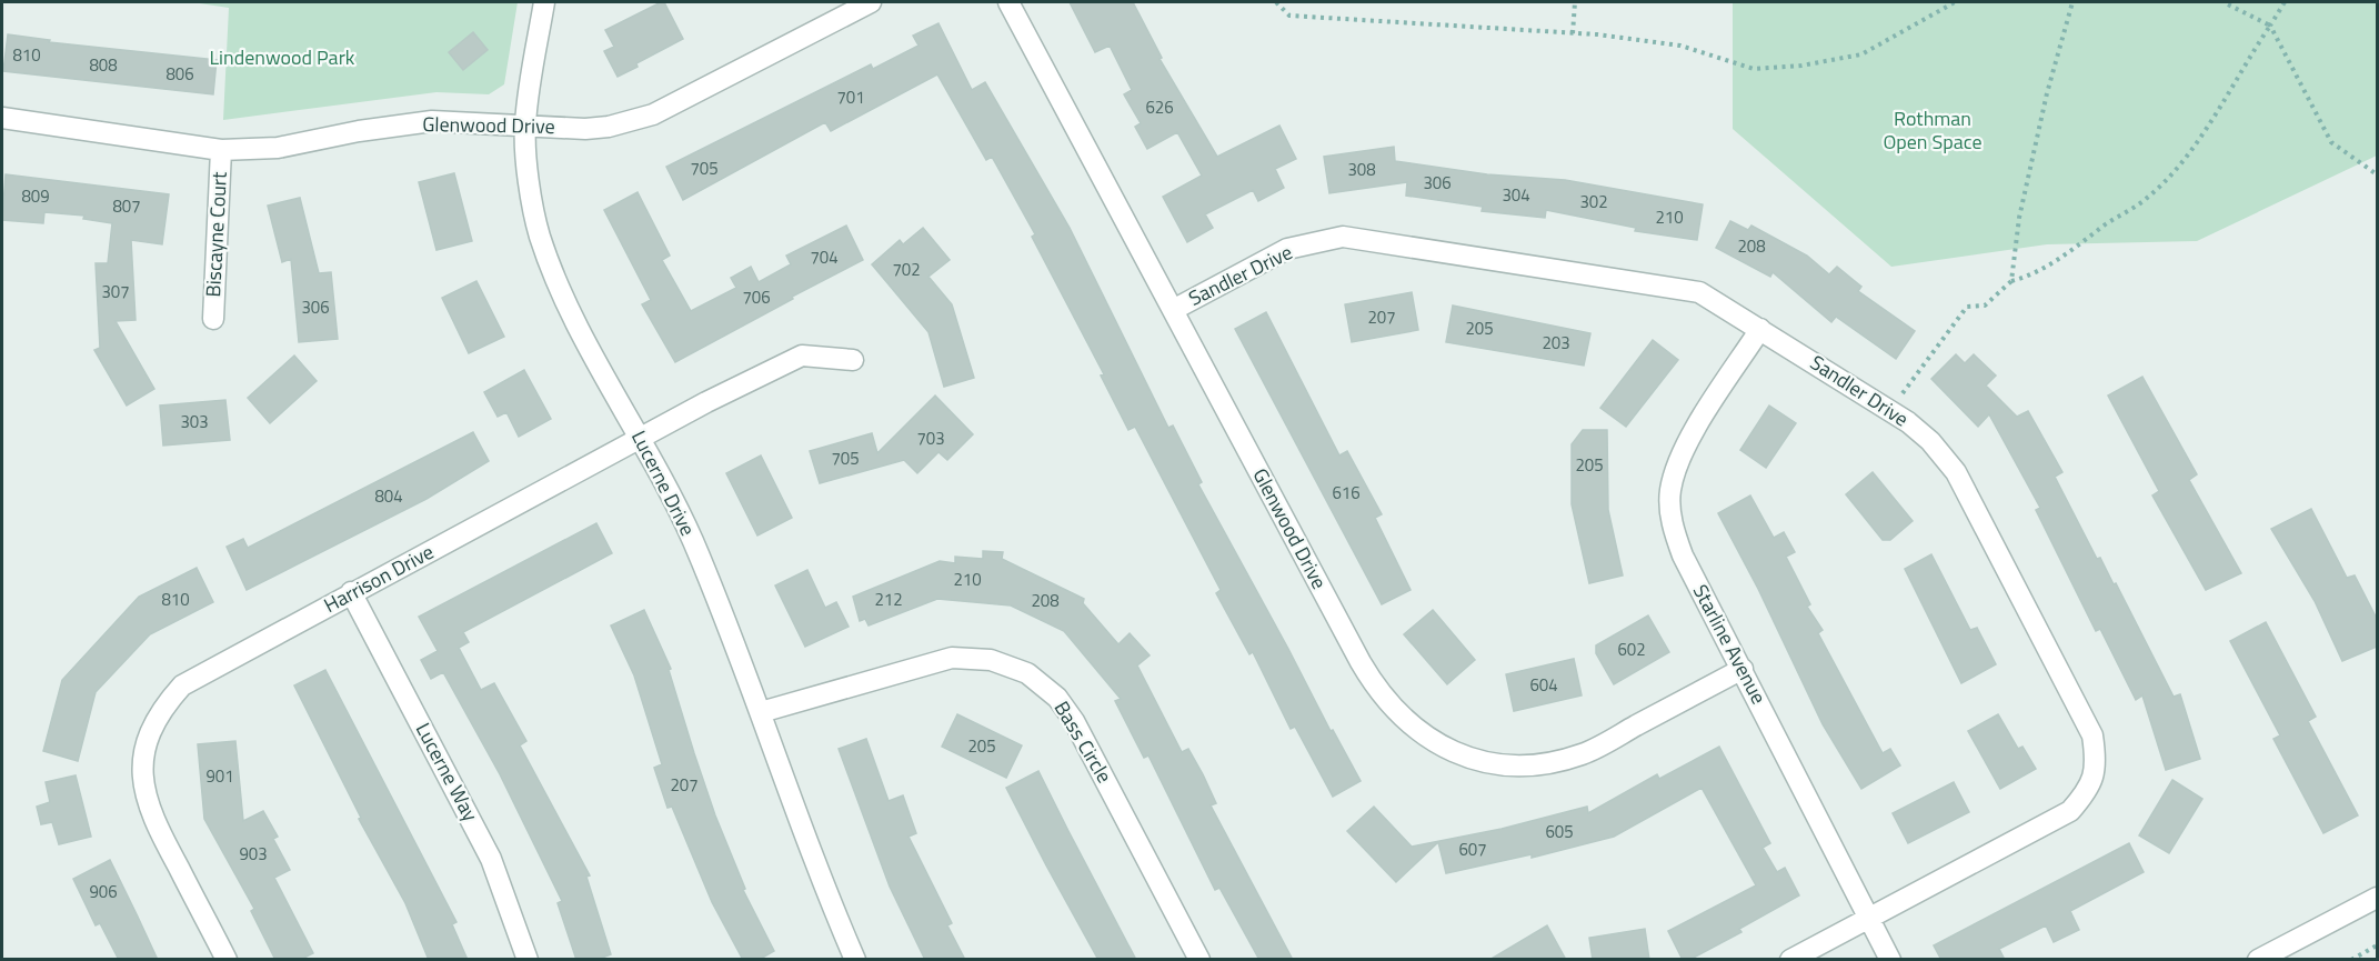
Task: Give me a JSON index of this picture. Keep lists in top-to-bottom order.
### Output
{
  "streets": {
    "street": [
      "Glenwood Drive",
      "Biscayne Court",
      "Sandler Drive",
      "Lucerne Drive",
      "Harrison Drive",
      "Starline Avenue",
      "Bass Circle",
      "Lucerne Way"
    ]
  },
  "crossings": [
    ["Glenwood Drive", "Biscayne Court"],
    ["Glenwood Drive", "Sandler Drive"],
    ["Glenwood Drive", "Lucerne Drive"],
    ["Glenwood Drive", "Starline Avenue"],
    ["Sandler Drive", "Starline Avenue"],
    ["Lucerne Drive", "Harrison Drive"],
    ["Lucerne Drive", "Bass Circle"],
    ["Harrison Drive", "Lucerne Way"]
  ],
  "parks": ["Lindenwood Park", "Rothman Open Space"],
  "house_numbers": [
    "810",
    "808",
    "806",
    "701",
    "626",
    "705",
    "308",
    "306",
    "304",
    "809",
    "302",
    "807",
    "210",
    "208",
    "704",
    "702",
    "307",
    "706",
    "306",
    "207",
    "205",
    "203",
    "303",
    "703",
    "705",
    "205",
    "616",
    "804",
    "210",
    "810",
    "212",
    "208",
    "602",
    "604",
    "205",
    "901",
    "207",
    "605",
    "607",
    "903",
    "906"
  ]
}
